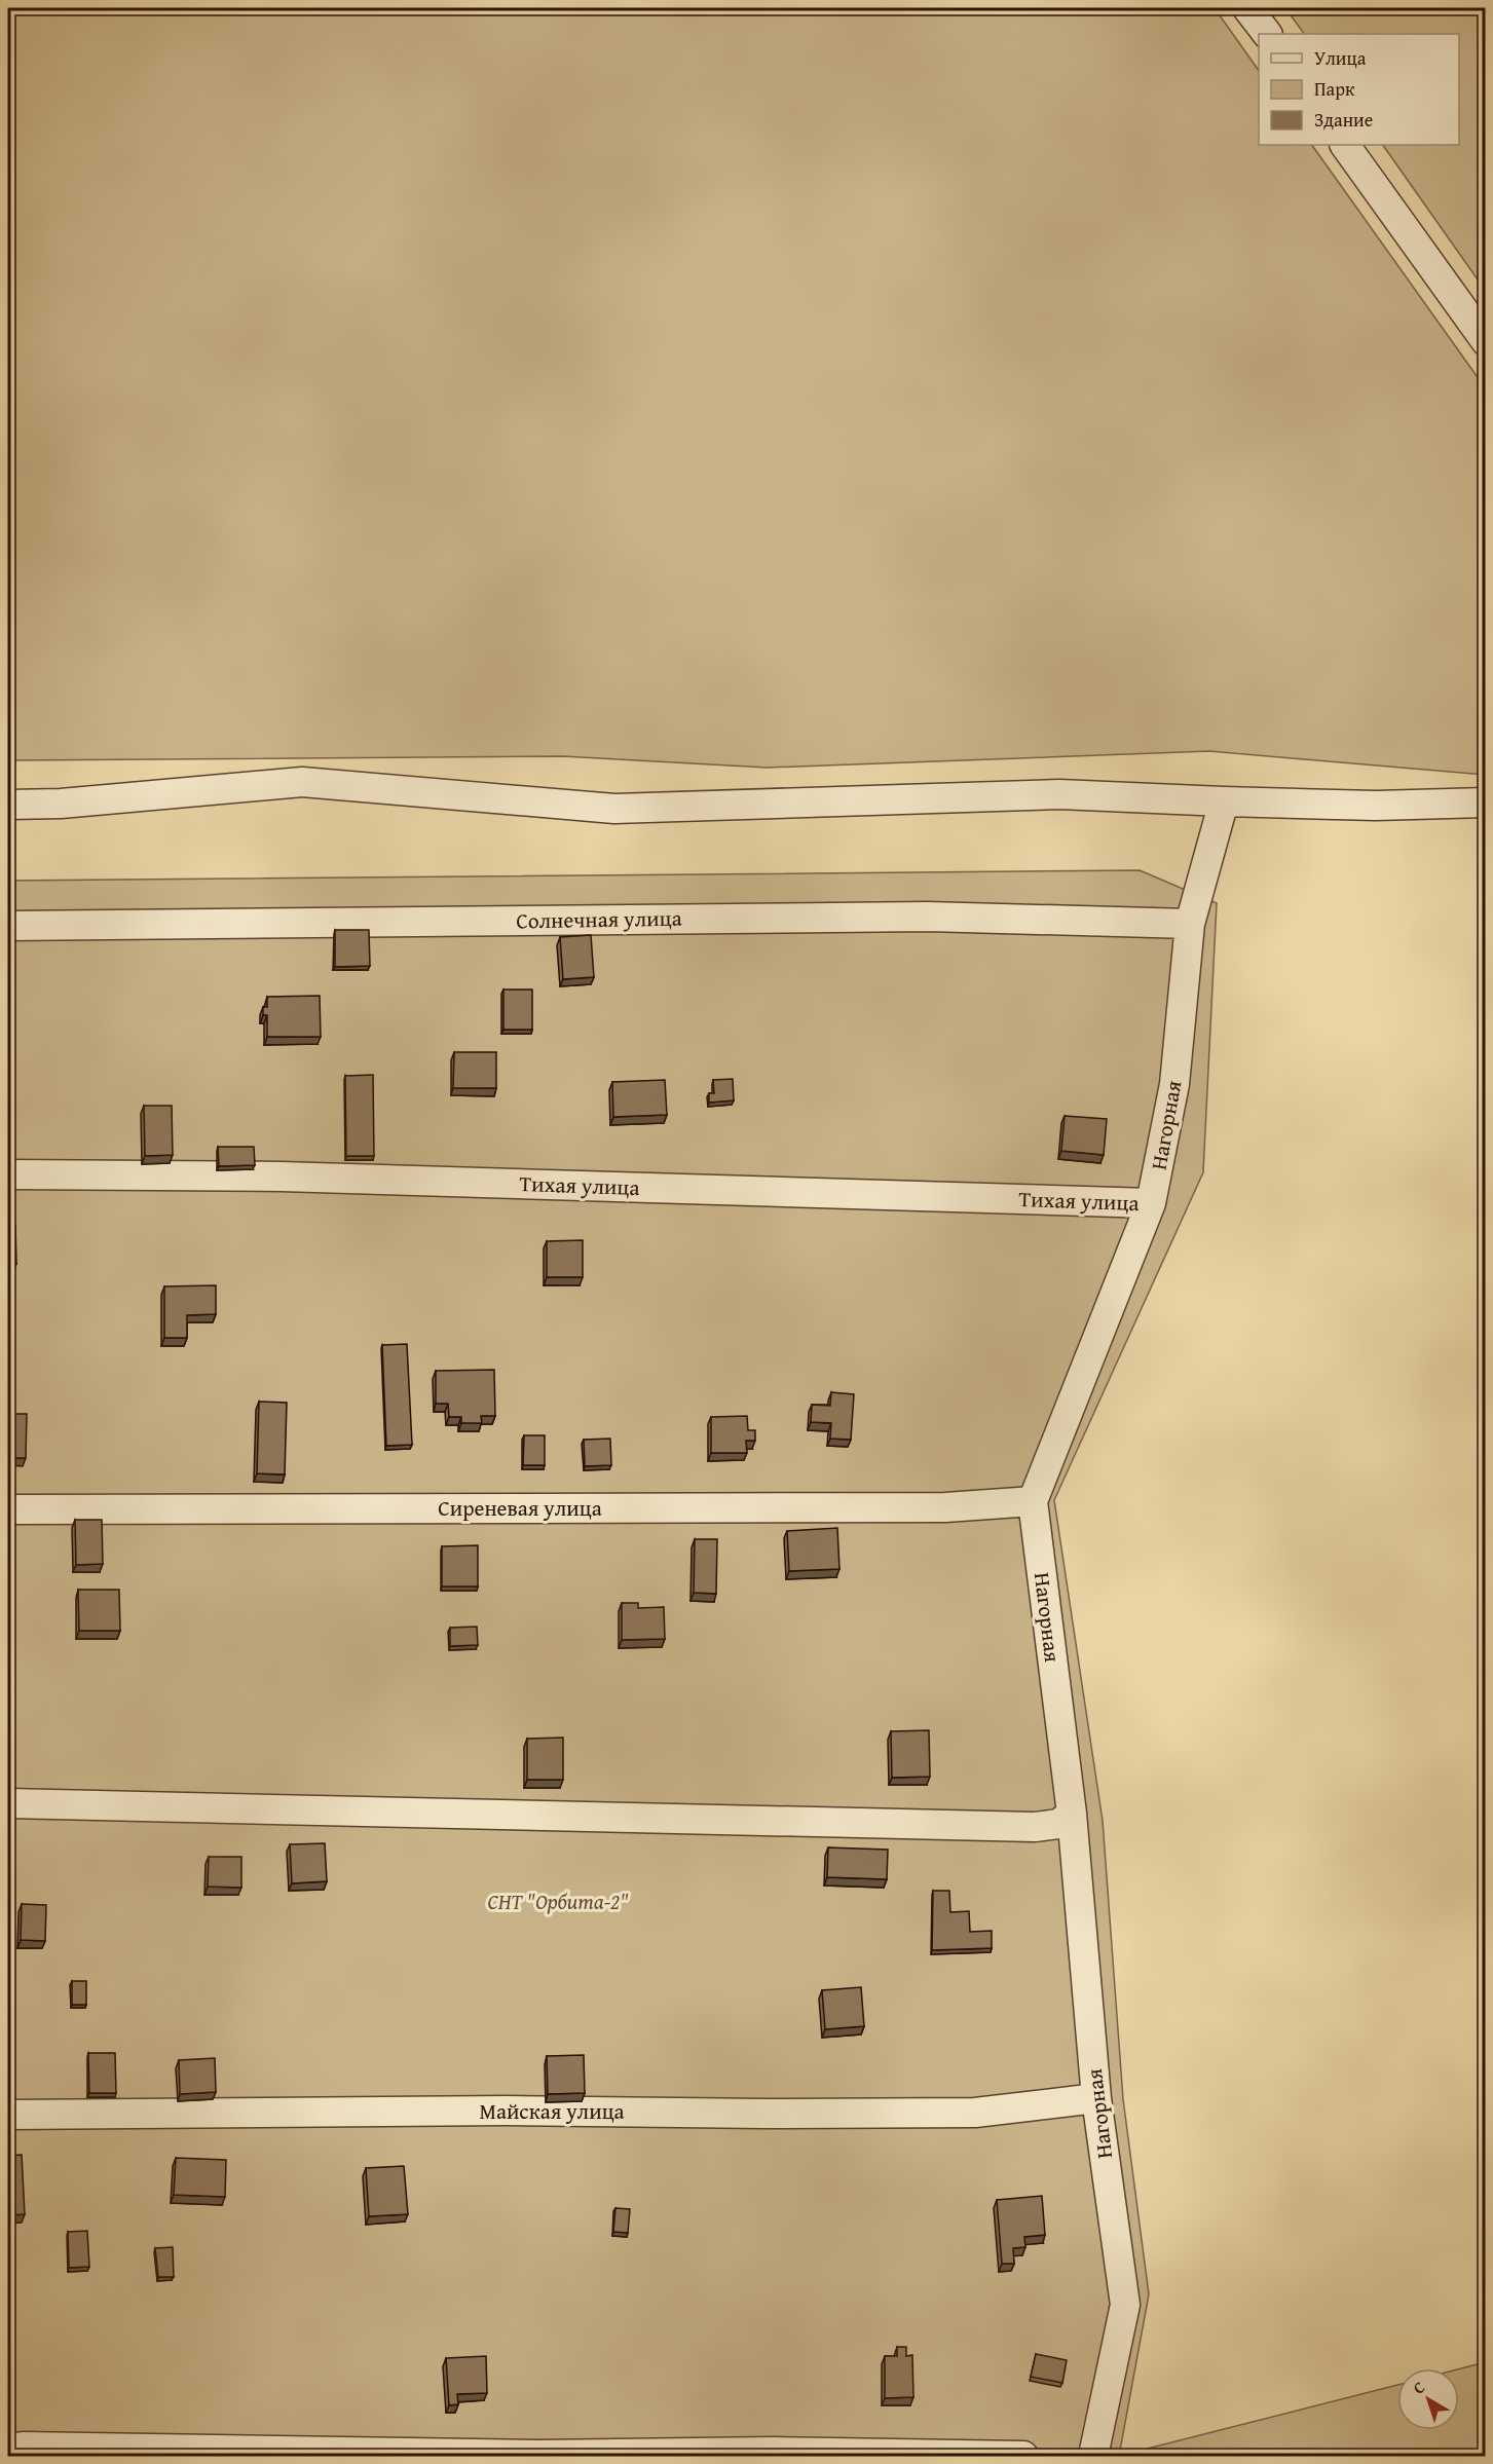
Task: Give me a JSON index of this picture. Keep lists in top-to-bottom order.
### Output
{
  "streets": {
    "street": [
      "Солнечная улица",
      "Нагорная",
      "Тихая улица",
      "Сиреневая улица",
      "Майская улица"
    ]
  },
  "crossings": [
    ["Солнечная улица", "Нагорная"],
    ["Нагорная", "Тихая улица"],
    ["Нагорная", "Сиреневая улица"],
    ["Нагорная", "Майская улица"]
  ],
  "parks": ["СНТ \"Орбита-2\""],
  "legend": ["Улица", "Парк", "Здание"],
  "north": "top left"
}
